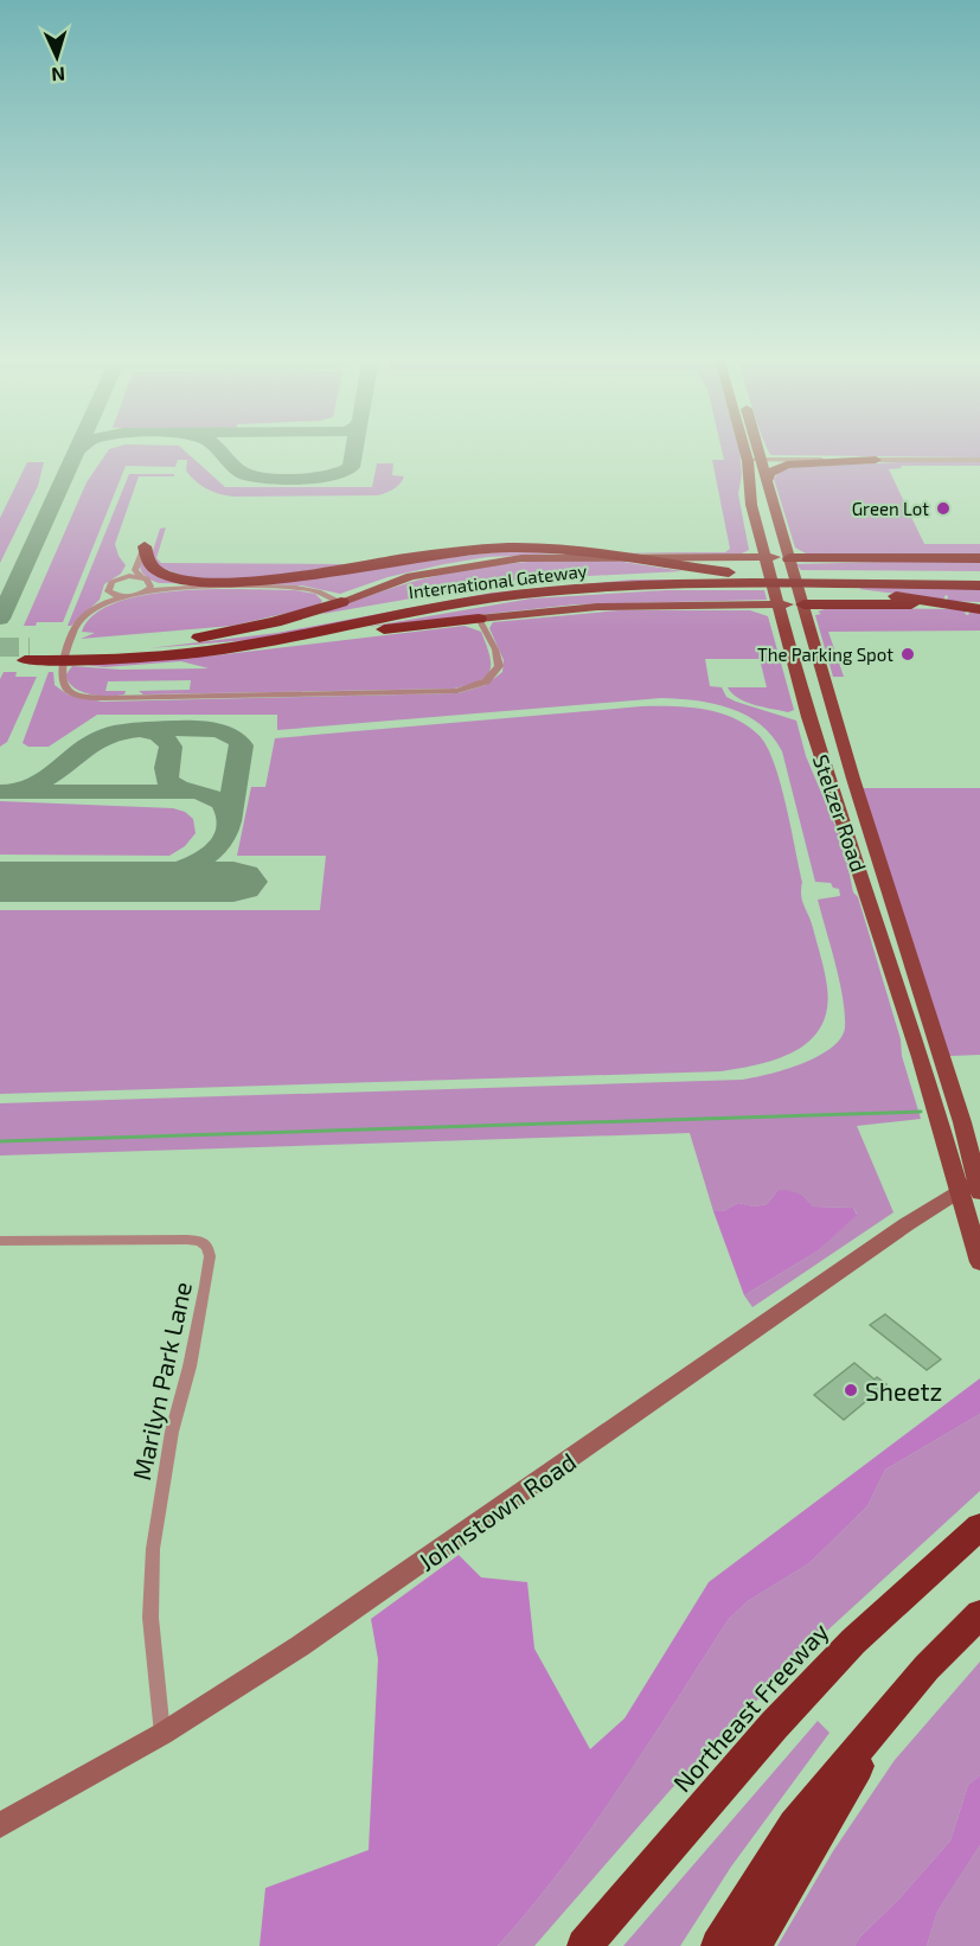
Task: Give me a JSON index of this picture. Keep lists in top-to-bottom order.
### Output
{
  "streets": {
    "highway": ["International Gateway", "Northeast Freeway"],
    "main road": ["Stelzer Road", "Johnstown Road"],
    "street": ["Marilyn Park Lane"]
  },
  "crossings": [
    ["Stelzer Road", "Johnstown Road"],
    ["Marilyn Park Lane", "Johnstown Road"]
  ],
  "places": ["Green Lot", "The Parking Spot", "Sheetz"],
  "north": "bottom"
}
